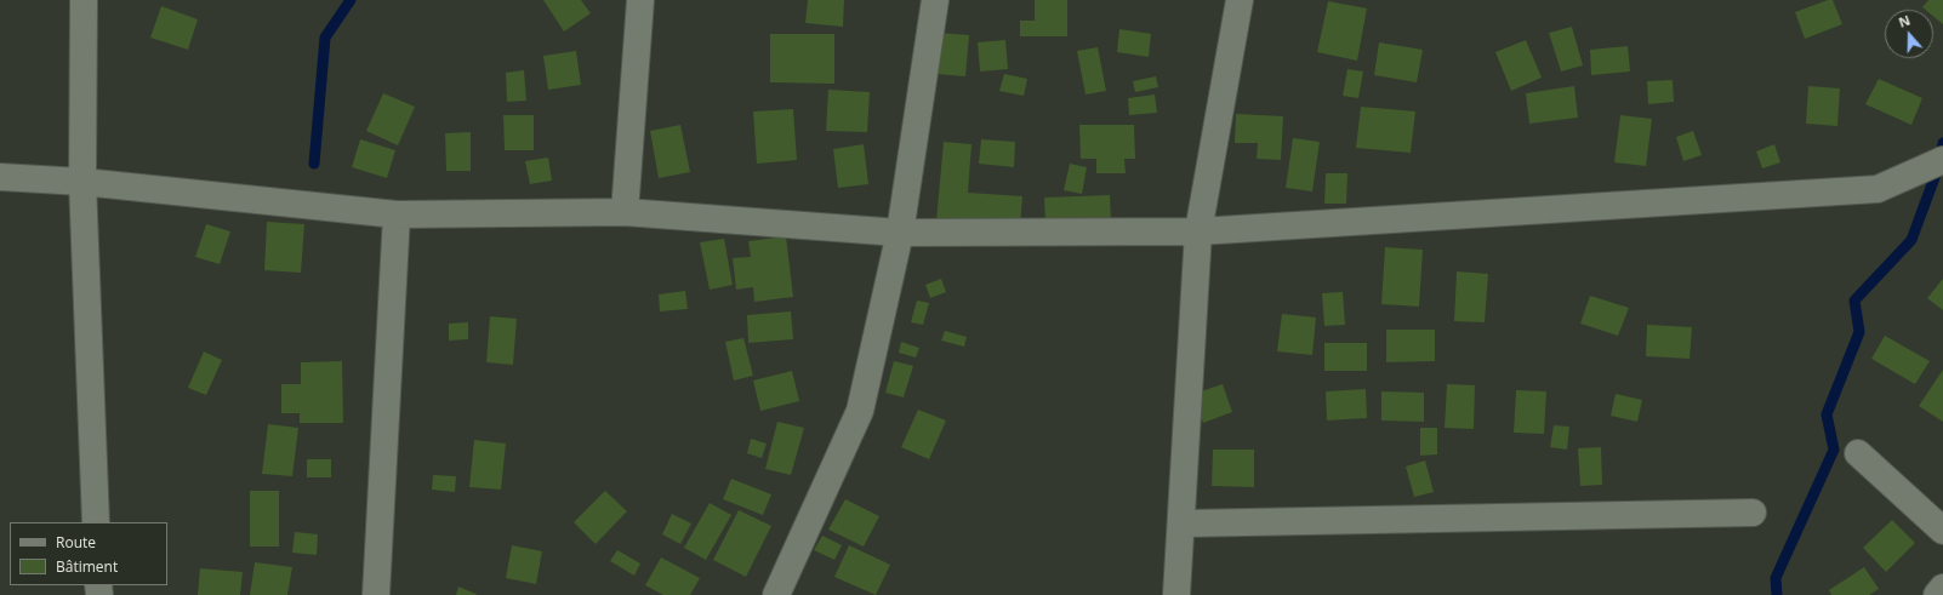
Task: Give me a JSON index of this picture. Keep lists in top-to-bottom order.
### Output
{
  "legend": ["Route", "Bâtiment"],
  "north": "top"
}
